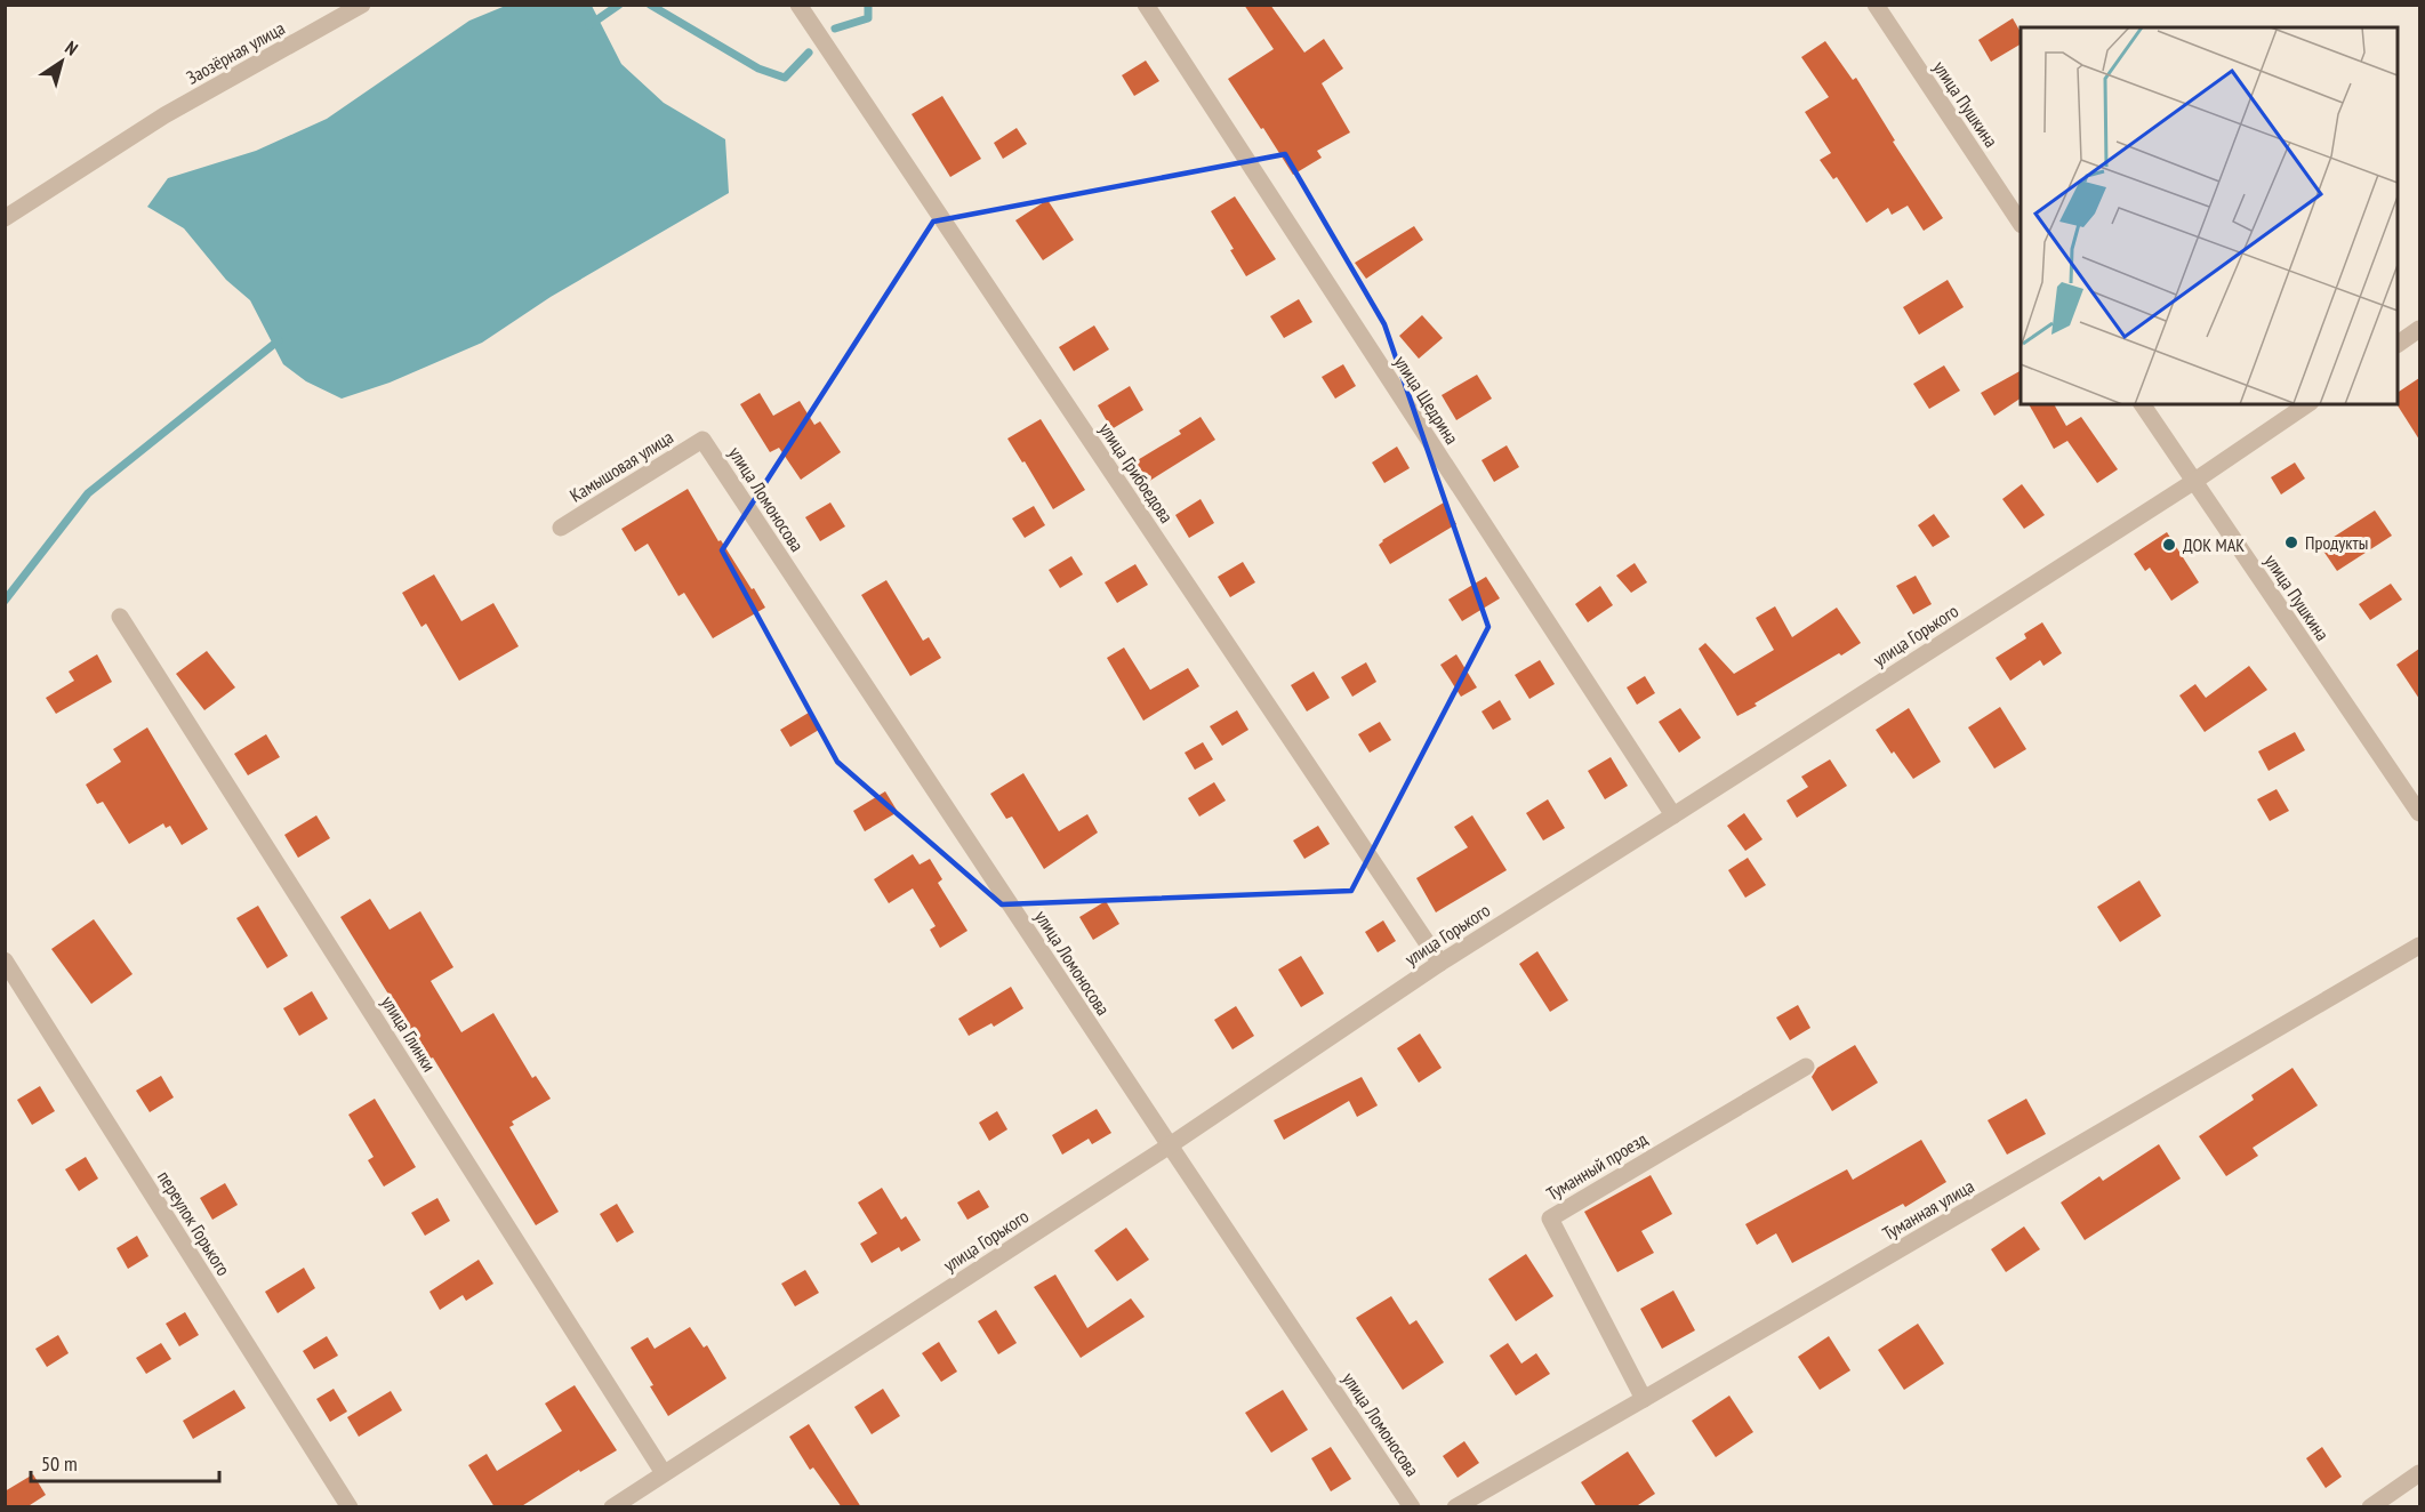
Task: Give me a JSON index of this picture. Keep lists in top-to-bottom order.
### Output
{
  "streets": {
    "street": [
      "Заозёрная улица",
      "улица Пушкина",
      "улица Щедрина",
      "Камышовая улица",
      "улица Грибоедова",
      "улица Ломоносова",
      "улица Горького",
      "улица Глинки",
      "Туманный проезд",
      "Туманная улица",
      "переулок Горького"
    ]
  },
  "crossings": [
    ["улица Пушкина", "улица Горького"],
    ["улица Щедрина", "улица Горького"],
    ["Камышовая улица", "улица Ломоносова"],
    ["улица Грибоедова", "улица Горького"],
    ["улица Ломоносова", "улица Горького"],
    ["улица Горького", "улица Глинки"],
    ["Туманный проезд", "Туманная улица"]
  ],
  "places": ["Продукты", "ДОК МАК"],
  "scale_bar": "50 m",
  "north": "top right"
}
